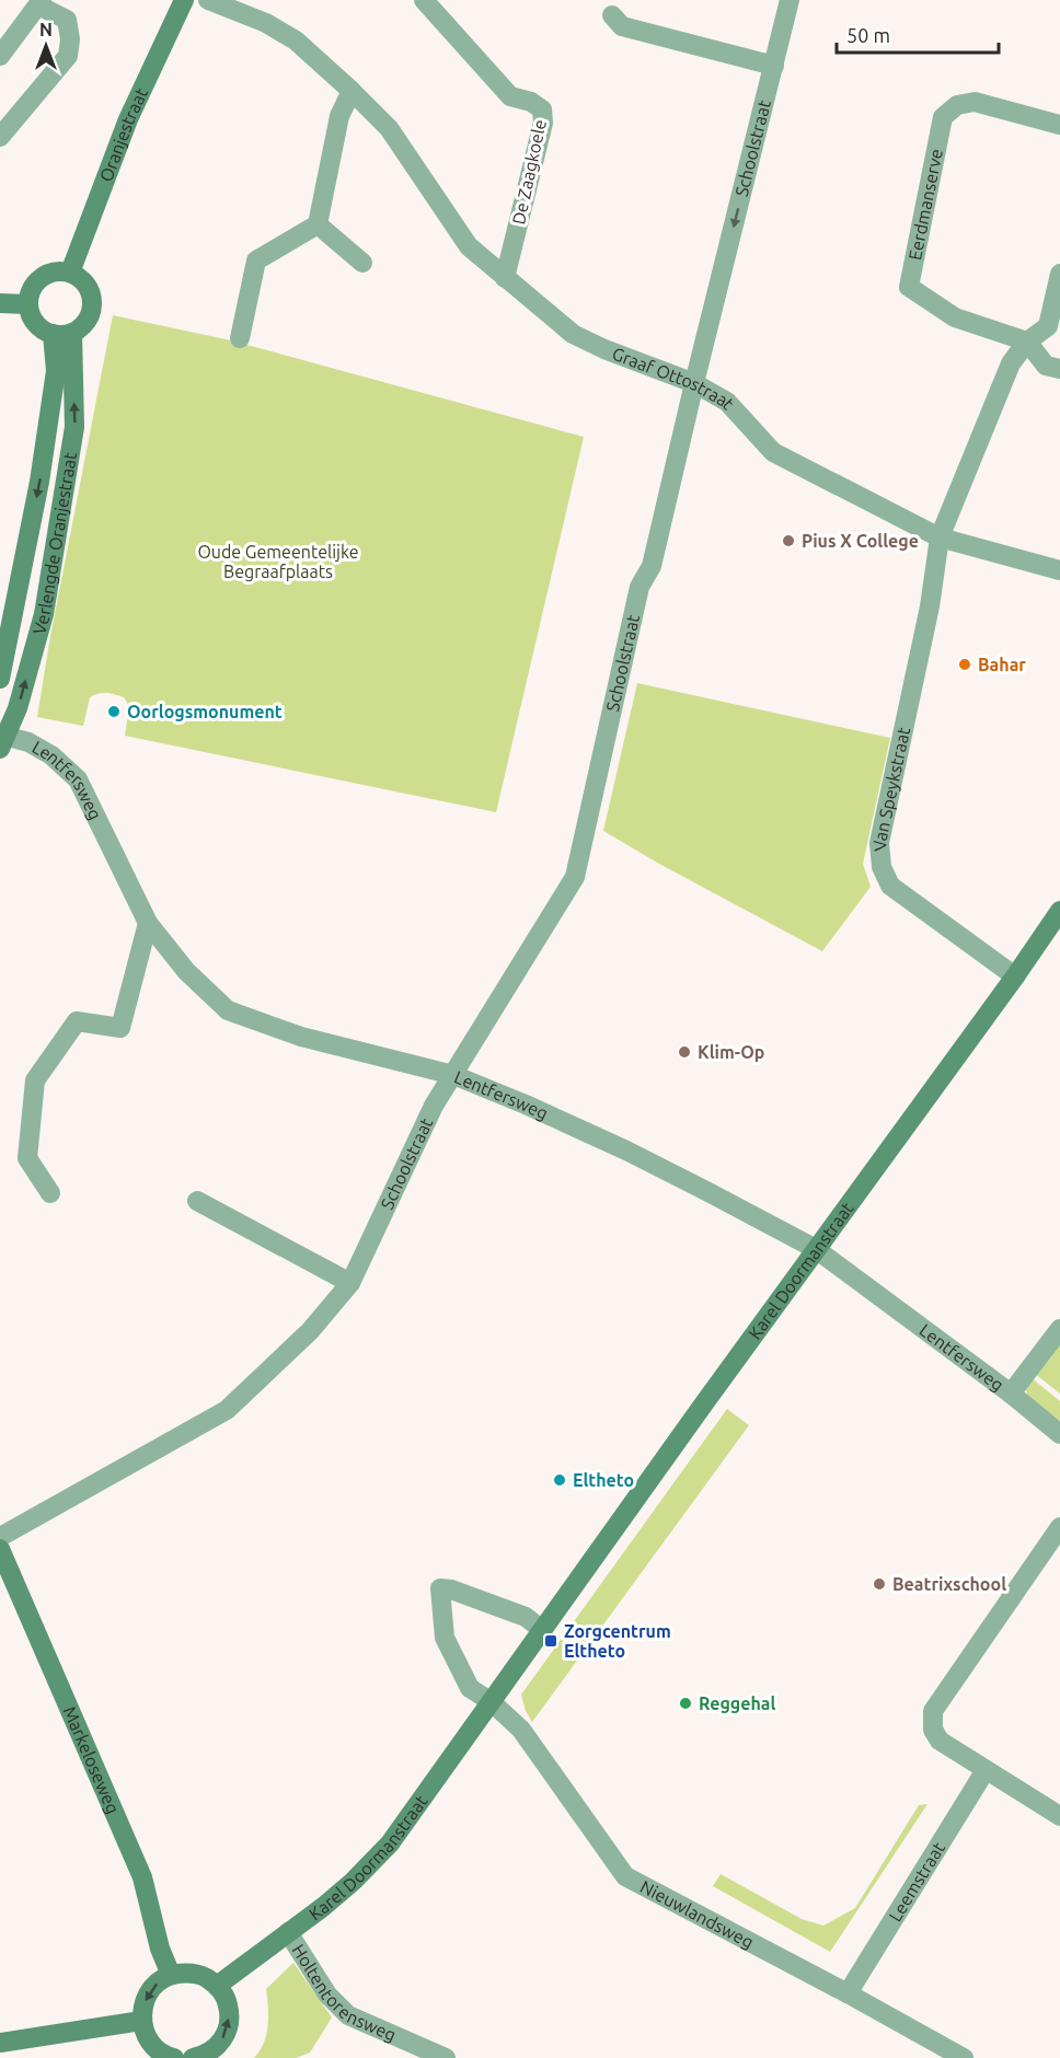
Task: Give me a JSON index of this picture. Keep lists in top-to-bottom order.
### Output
{
  "streets": {
    "main road": [
      "Oranjestraat",
      "Verlengde Oranjestraat",
      "Karel Doormanstraat",
      "Markeloseweg"
    ],
    "street": [
      "Schoolstraat",
      "De Zaagkoele",
      "Eerdmanserve",
      "Graaf Ottostraat",
      "Lentfersweg",
      "Van Speykstraat",
      "Leemstraat",
      "Nieuwlandsweg",
      "Holtentorensweg"
    ]
  },
  "crossings": [
    ["Oranjestraat", "Verlengde Oranjestraat"],
    ["Schoolstraat", "Graaf Ottostraat"],
    ["Schoolstraat", "Lentfersweg"],
    ["De Zaagkoele", "Graaf Ottostraat"],
    ["Graaf Ottostraat", "Van Speykstraat"],
    ["Verlengde Oranjestraat", "Lentfersweg"],
    ["Lentfersweg", "Karel Doormanstraat"],
    ["Van Speykstraat", "Karel Doormanstraat"],
    ["Karel Doormanstraat", "Nieuwlandsweg"],
    ["Karel Doormanstraat", "Holtentorensweg"],
    ["Leemstraat", "Nieuwlandsweg"]
  ],
  "parks": ["Oude Gemeentelijke Begraafplaats"],
  "places": {
    "other": [
      "Pius X College",
      "Bahar",
      "Oorlogsmonument",
      "Klim-Op",
      "Eltheto",
      "Beatrixschool",
      "Reggehal"
    ],
    "transit": ["Zorgcentrum Eltheto"]
  },
  "scale_bar": "50 m",
  "north": "top"
}
